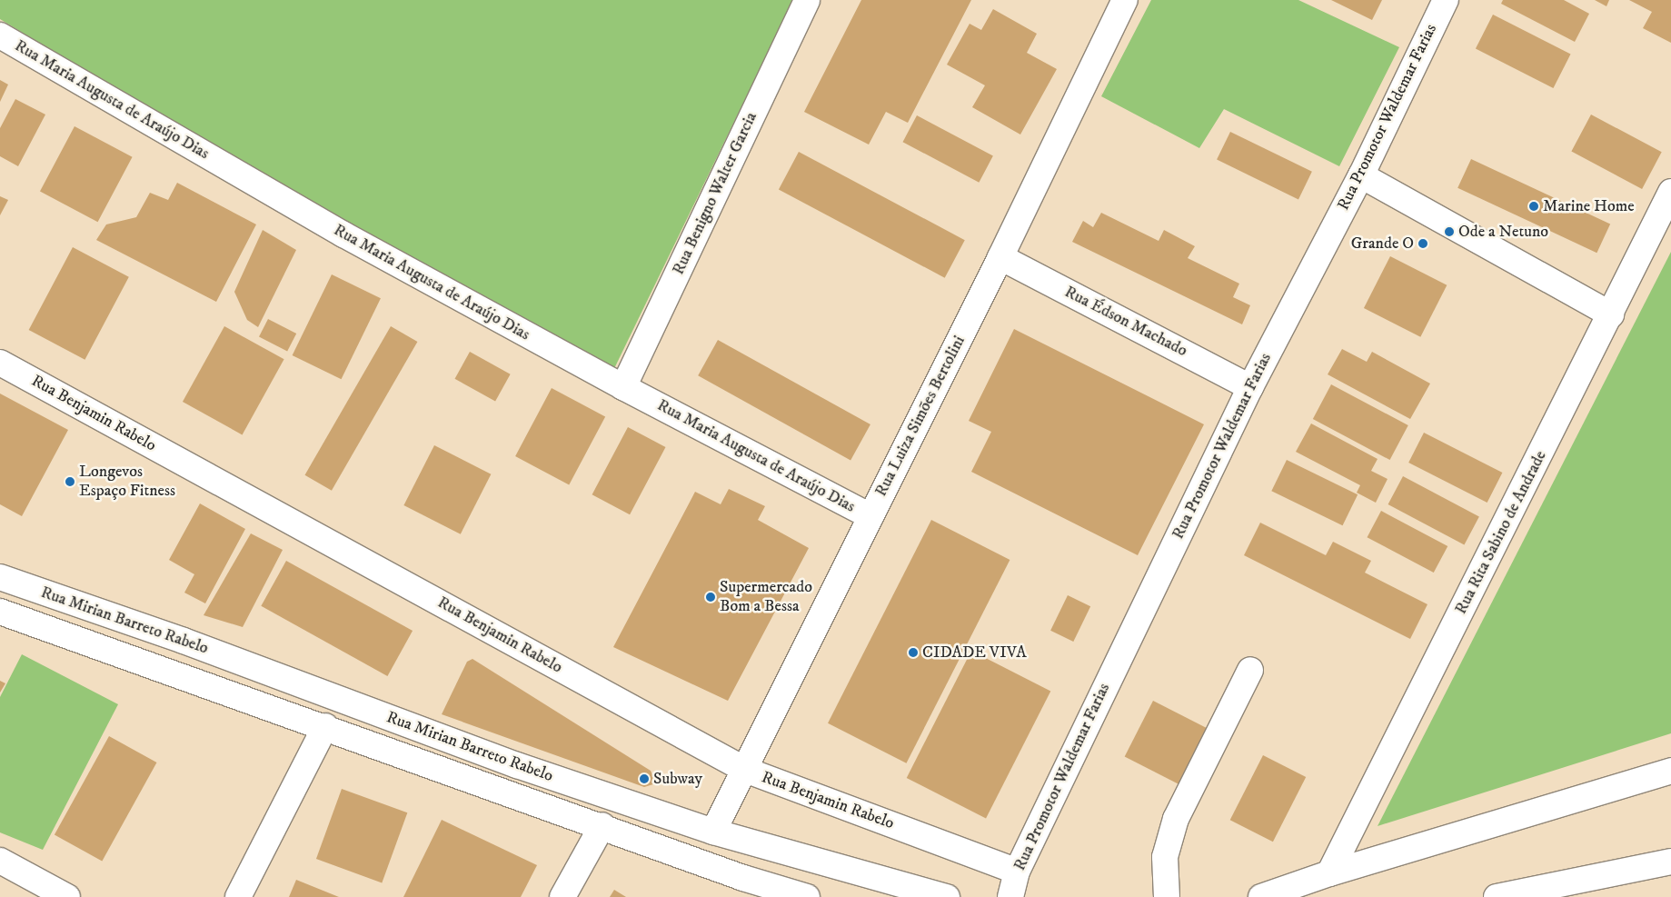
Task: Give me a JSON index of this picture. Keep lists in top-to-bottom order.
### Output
{
  "streets": {
    "street": [
      "Rua Maria Augusta de Araújo Dias",
      "Rua Promotor Waldemar Farias",
      "Rua Benigno Walter Garcia",
      "Rua Édson Machado",
      "Rua Benjamin Rabelo",
      "Rua Luiza Simões Bertolini",
      "Rua Rita Sabino de Andrade",
      "Rua Mirian Barreto Rabelo"
    ]
  },
  "crossings": [
    ["Rua Maria Augusta de Araújo Dias", "Rua Benigno Walter Garcia"],
    ["Rua Maria Augusta de Araújo Dias", "Rua Luiza Simões Bertolini"],
    ["Rua Promotor Waldemar Farias", "Rua Édson Machado"],
    ["Rua Promotor Waldemar Farias", "Rua Benjamin Rabelo"],
    ["Rua Édson Machado", "Rua Luiza Simões Bertolini"],
    ["Rua Benjamin Rabelo", "Rua Luiza Simões Bertolini"],
    ["Rua Luiza Simões Bertolini", "Rua Mirian Barreto Rabelo"]
  ],
  "places": [
    "Marine Home",
    "Ode a Netuno",
    "Grande O",
    "Longevos Espaço Fitness",
    "Supermercado Bom a Bessa",
    "CIDADE VIVA",
    "Subway"
  ]
}
